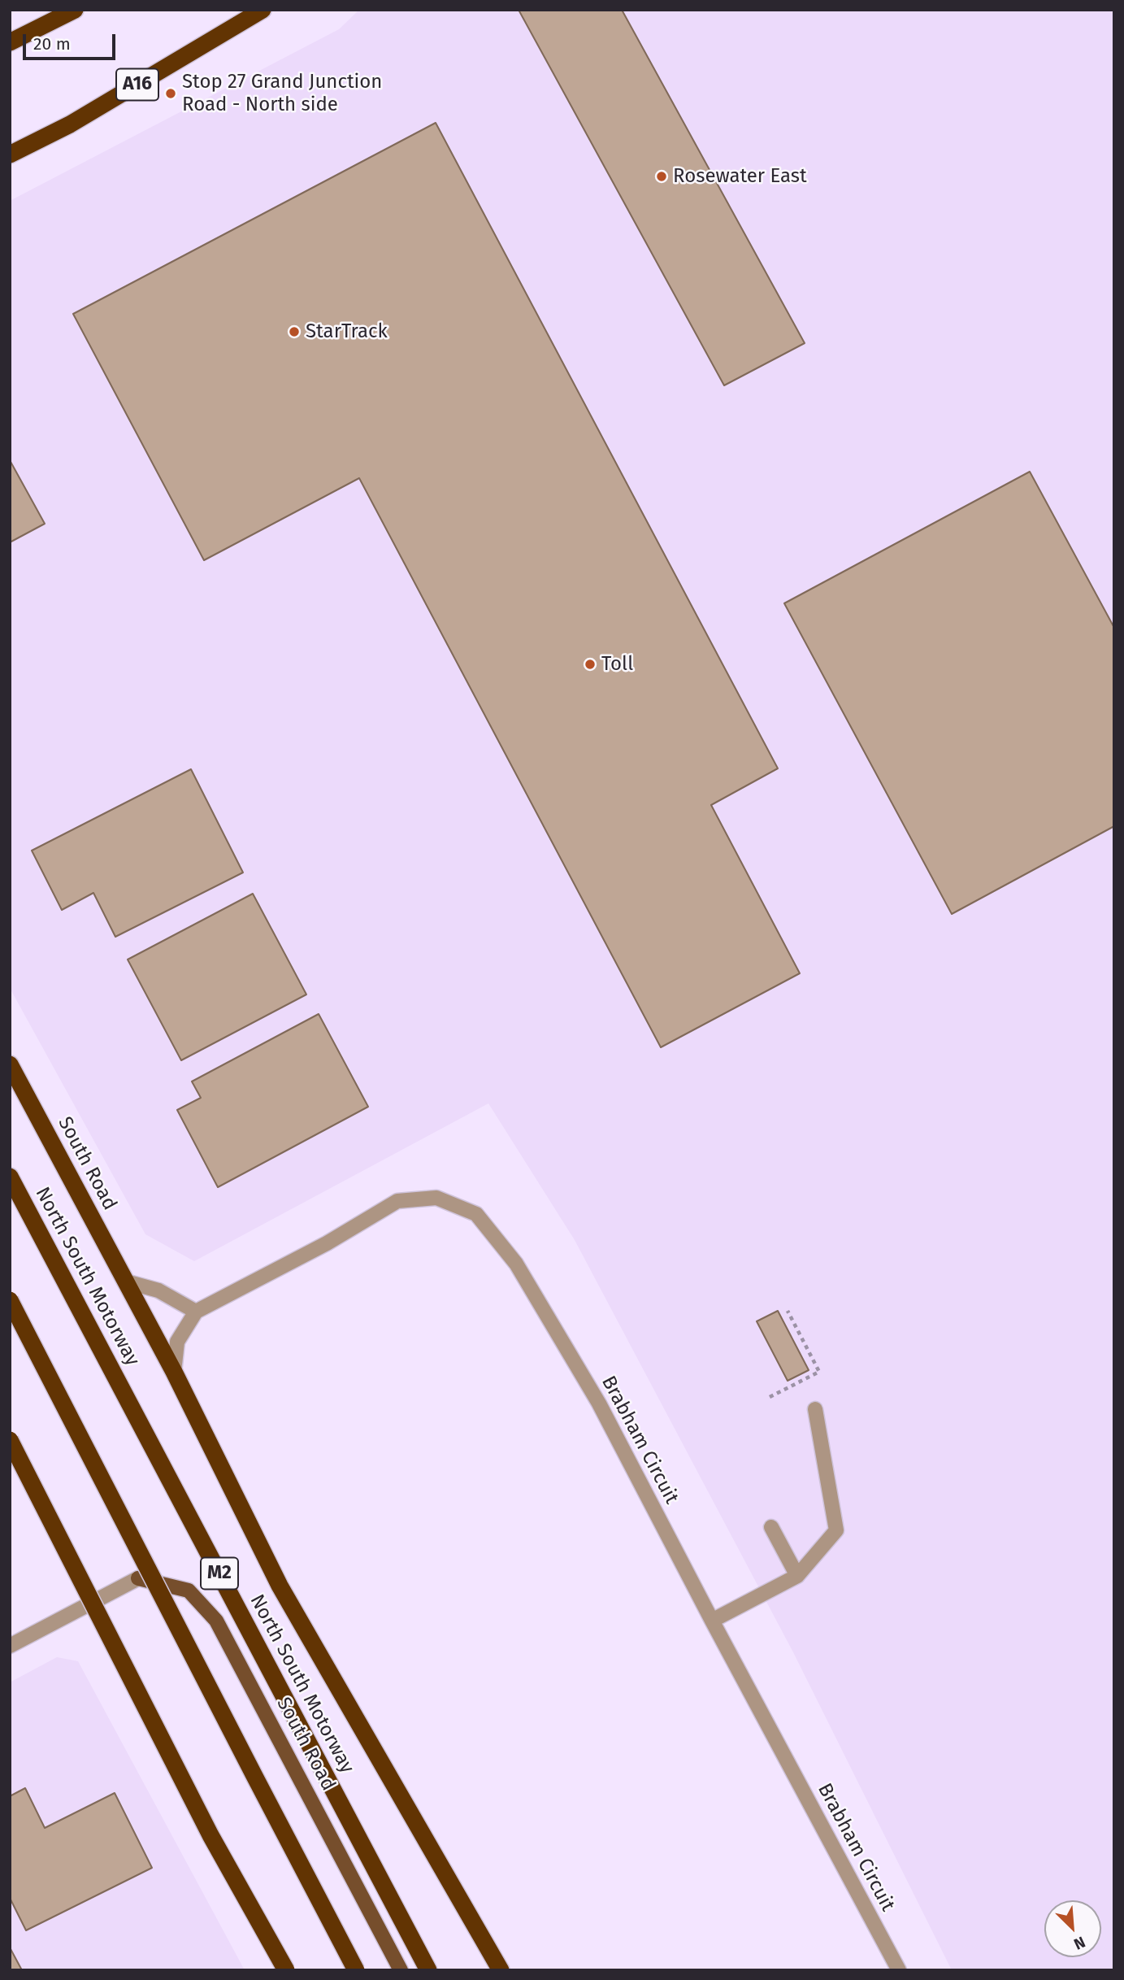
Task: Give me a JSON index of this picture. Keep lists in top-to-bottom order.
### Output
{
  "streets": {
    "highway": [
      "A16",
      "South Road",
      "North South Motorway",
      "M2"
    ],
    "street": ["Brabham Circuit"]
  },
  "places": [
    "Stop 27 Grand Junction Road - North side",
    "Rosewater East",
    "StarTrack",
    "Toll"
  ],
  "scale_bar": "20 m",
  "north": "bottom right"
}
